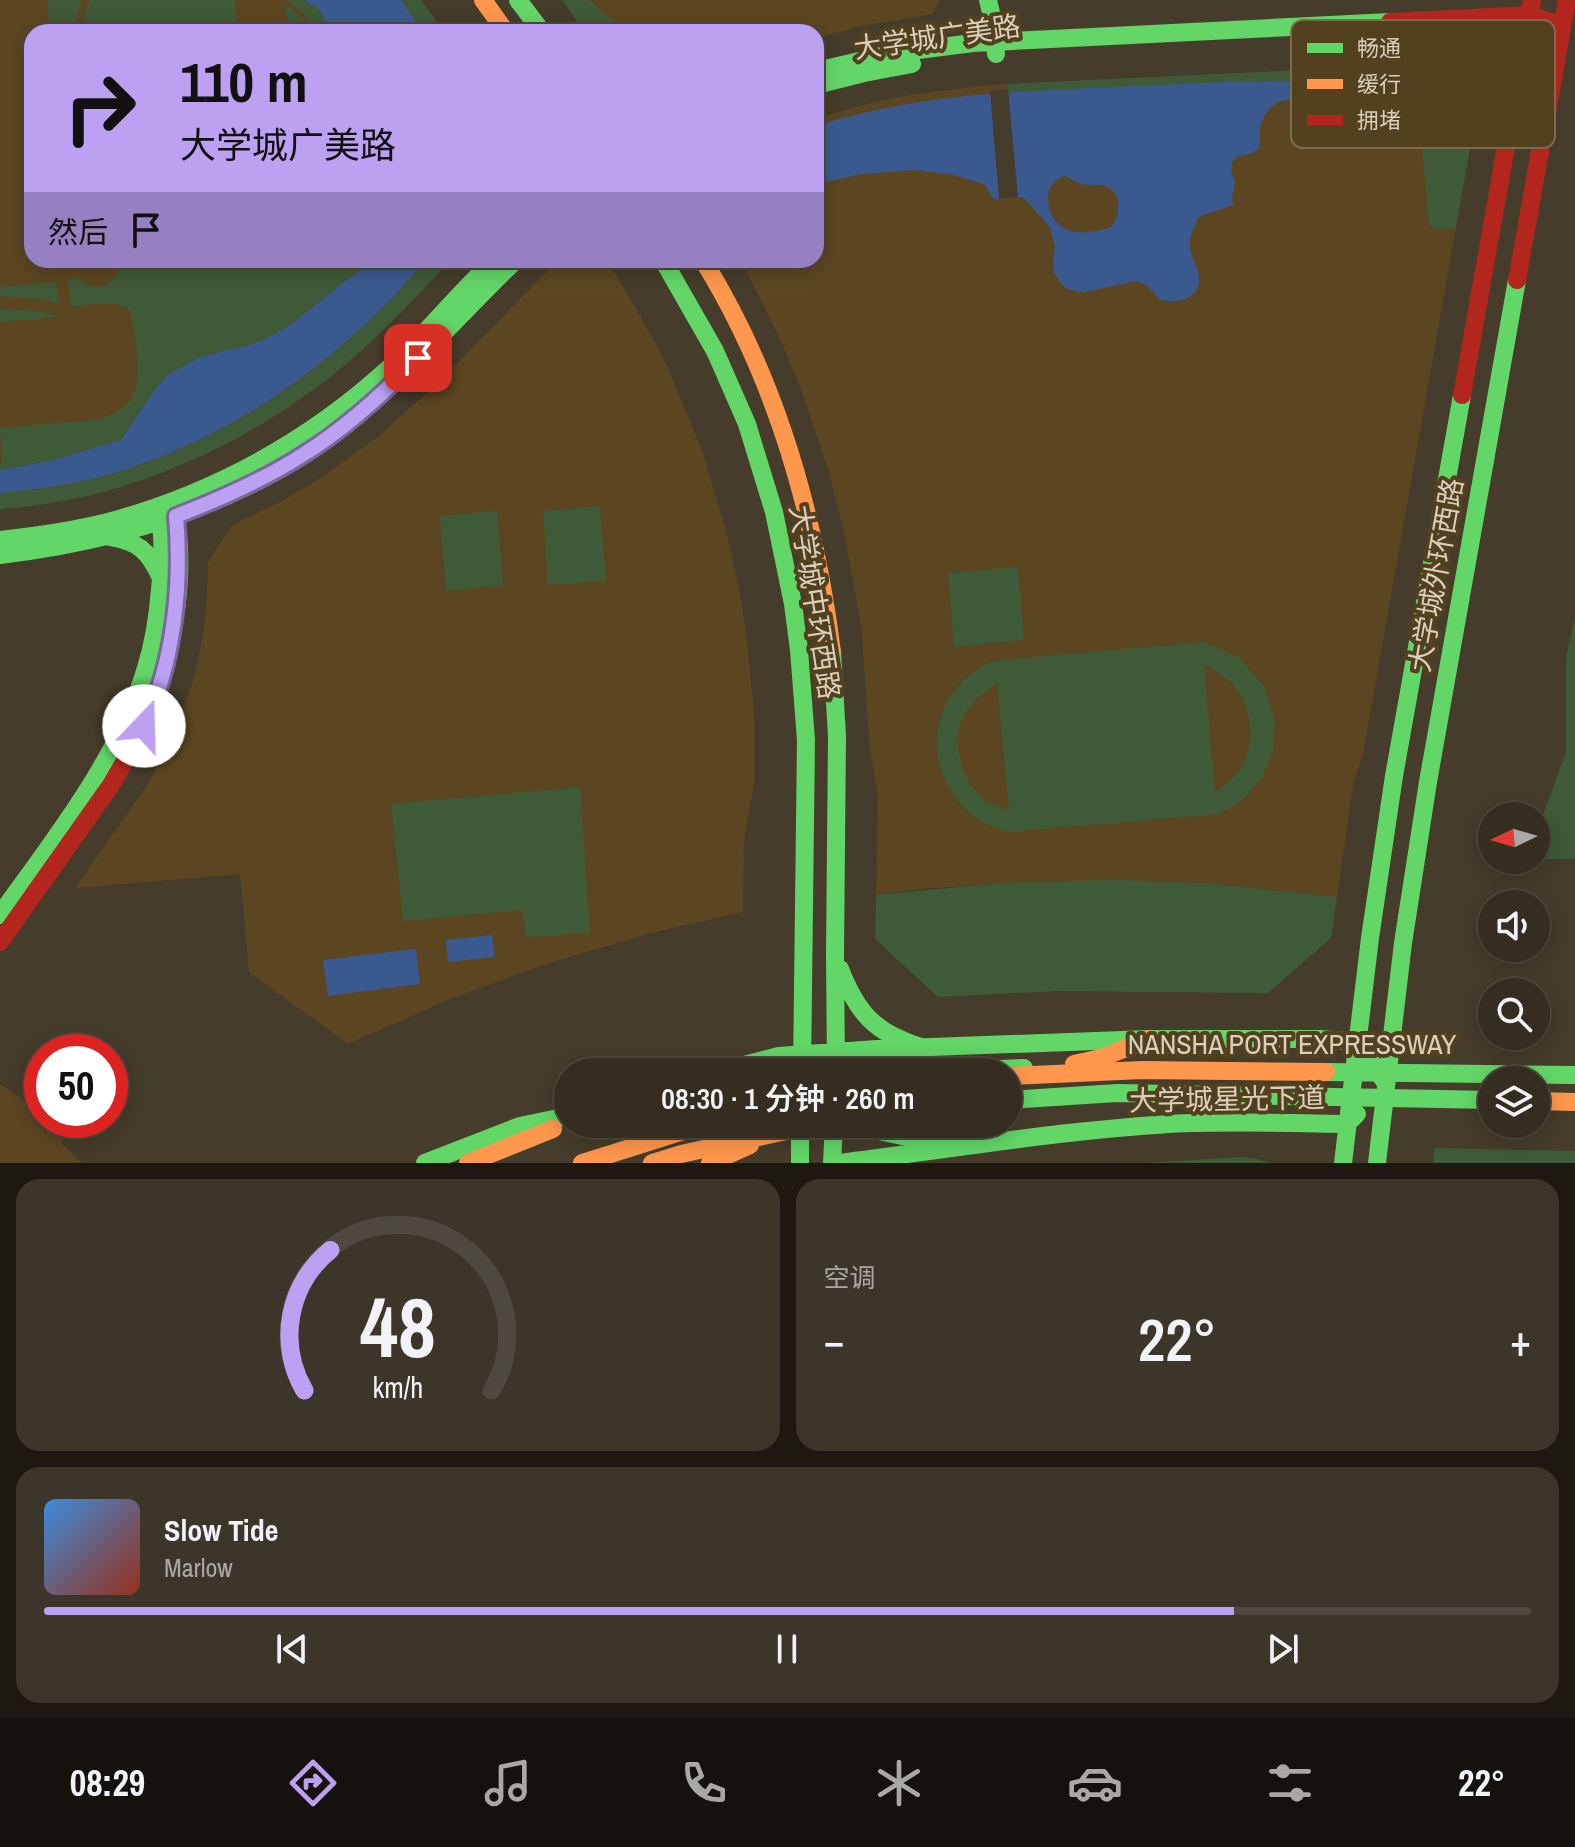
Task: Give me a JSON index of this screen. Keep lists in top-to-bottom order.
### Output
{
  "streets": {
    "main road": [
      "大学城广美路",
      "大学城外环西路",
      "大学城中环西路",
      "NANSHA PORT EXPRESSWAY",
      "大学城星光下道"
    ]
  },
  "crossings": [
    ["大学城广美路", "大学城外环西路"],
    ["大学城外环西路", "大学城星光下道"],
    ["大学城中环西路", "大学城星光下道"]
  ],
  "legend": ["畅通", "缓行", "拥堵"],
  "north": "left",
  "page": {
    "turn": ["110 m", "大学城广美路"],
    "then": "然后",
    "limit": "50",
    "trip": "08:30 · 1 分钟 · 260 m",
    "tile": "空调",
    "heat": ["−", "22°", "+"],
    "song": ["Slow Tide", "Marlow"],
    "tabs": ["08:29", "22°"],
    "gauge": ["48", "km/h"]
  }
}
